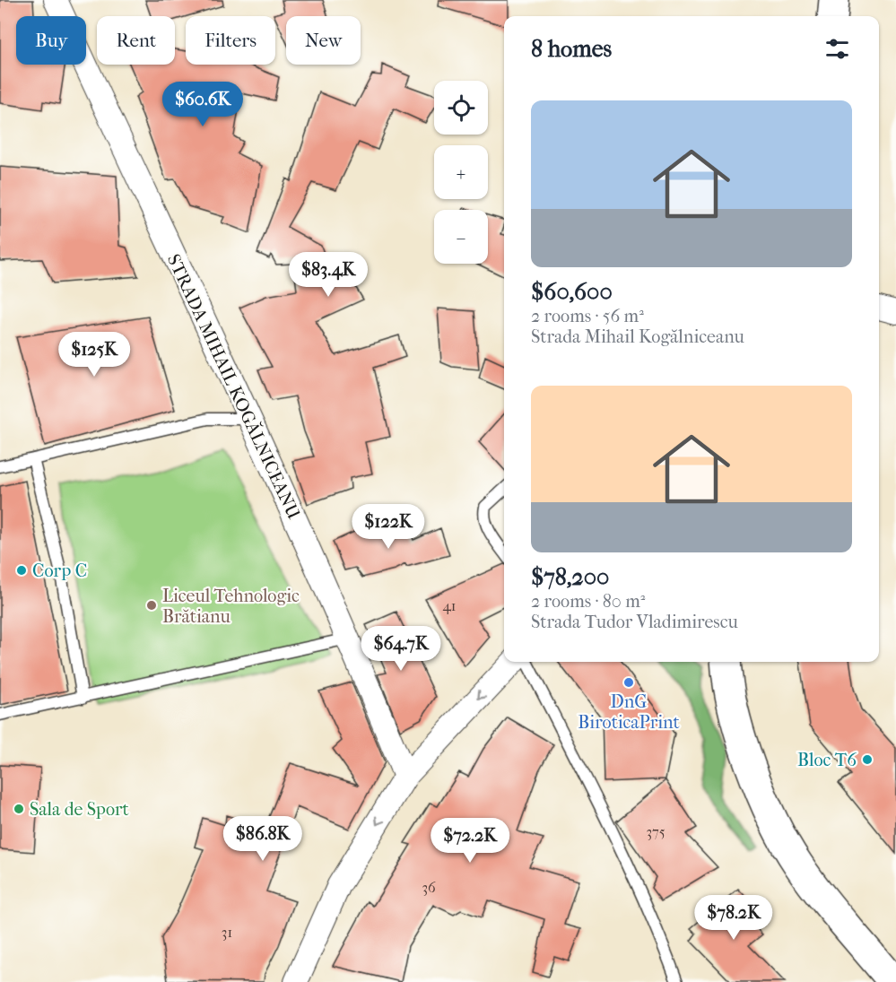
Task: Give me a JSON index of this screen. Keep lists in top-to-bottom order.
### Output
{
  "streets": {
    "street": ["STRADA MIHAIL KOGĂLNICEANU"]
  },
  "places": [
    "Corp C",
    "Liceul Tehnologic Brătianu",
    "DnG BiroticaPrint",
    "Bloc T6",
    "Sala de Sport"
  ],
  "house_numbers": [
    "41",
    "375",
    "36",
    "31"
  ],
  "page": {
    "chip": [
      "Buy",
      "Rent",
      "Filters",
      "New"
    ],
    "heading": "8 homes",
    "map_buttons": ["+", "−"],
    "list": [
      {
        "name": "$60,600",
        "note": "2 rooms · 56 m² · Strada Mihail Kogălniceanu"
      },
      {
        "name": "$78,200",
        "note": "2 rooms · 80 m² · Strada Tudor Vladimirescu"
      }
    ],
    "price": [
      "$60.6K",
      "$83.4K",
      "$125K",
      "$122K",
      "$64.7K",
      "$86.8K",
      "$72.2K",
      "$78.2K"
    ]
  }
}
